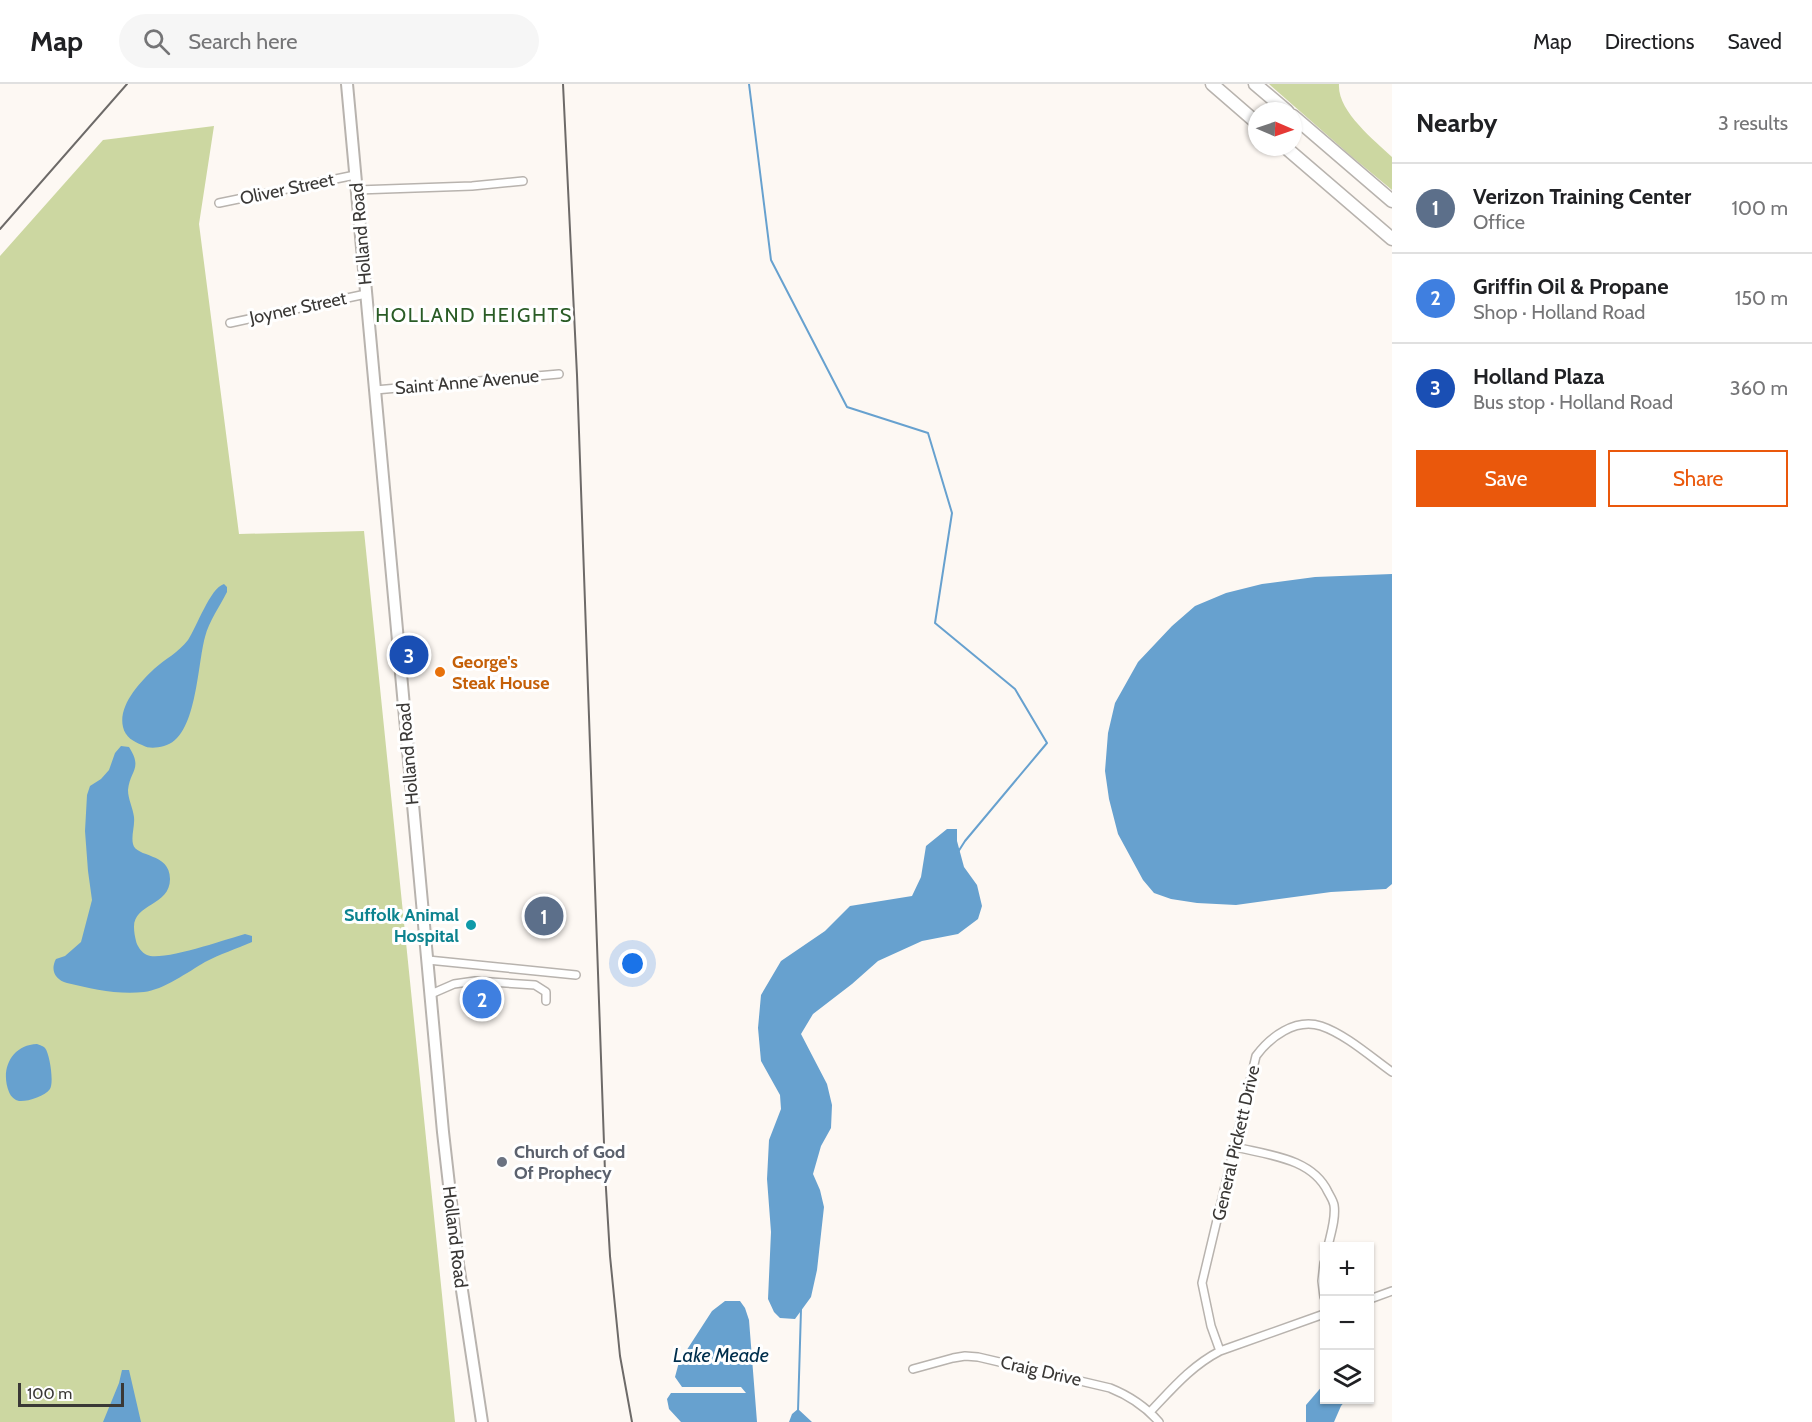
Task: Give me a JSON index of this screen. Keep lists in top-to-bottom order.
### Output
{
  "streets": {
    "main road": ["Holland Road"],
    "street": [
      "Oliver Street",
      "Joyner Street",
      "Saint Anne Avenue",
      "General Pickett Drive",
      "Craig Drive"
    ]
  },
  "crossings": [
    ["Oliver Street", "Holland Road"],
    ["Holland Road", "Joyner Street"],
    ["Holland Road", "Saint Anne Avenue"]
  ],
  "districts": ["HOLLAND HEIGHTS"],
  "water": ["Lake Meade"],
  "places": ["George's Steak House", "Suffolk Animal Hospital", "Church of God Of Prophecy"],
  "scale_bar": "100 m",
  "north": "right",
  "page": {
    "header": "Map",
    "search": "Search here",
    "nav": ["Map", "Directions", "Saved"],
    "heading": ["Nearby", "3 results"],
    "list": [
      {
        "mark": "1",
        "name": "Verizon Training Center",
        "note": "Office",
        "value": "100 m"
      },
      {
        "mark": "2",
        "name": "Griffin Oil & Propane",
        "note": "Shop · Holland Road",
        "value": "150 m"
      },
      {
        "mark": "3",
        "name": "Holland Plaza",
        "note": "Bus stop · Holland Road",
        "value": "360 m"
      }
    ],
    "buttons": ["Save", "Share"],
    "pins": ["3", "1", "2"],
    "map_buttons": ["+", "−"],
    "scale": "100 m"
  }
}
